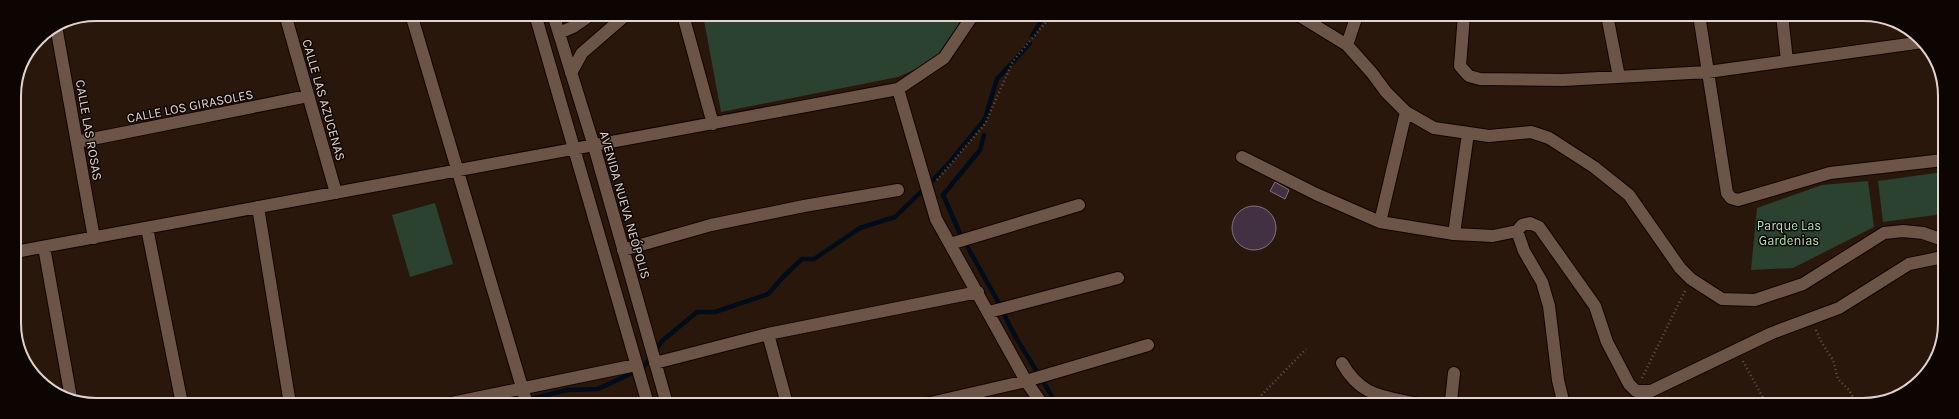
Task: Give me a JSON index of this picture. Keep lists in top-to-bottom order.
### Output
{
  "streets": {
    "street": [
      "CALLE LAS AZUCENAS",
      "CALLE LOS GIRASOLES",
      "CALLE LAS ROSAS",
      "AVENIDA NUEVA NEÓPOLIS"
    ]
  },
  "crossings": [
    ["CALLE LAS AZUCENAS", "CALLE LOS GIRASOLES"],
    ["CALLE LOS GIRASOLES", "CALLE LAS ROSAS"]
  ],
  "parks": ["Parque Las Gardenias"]
}
